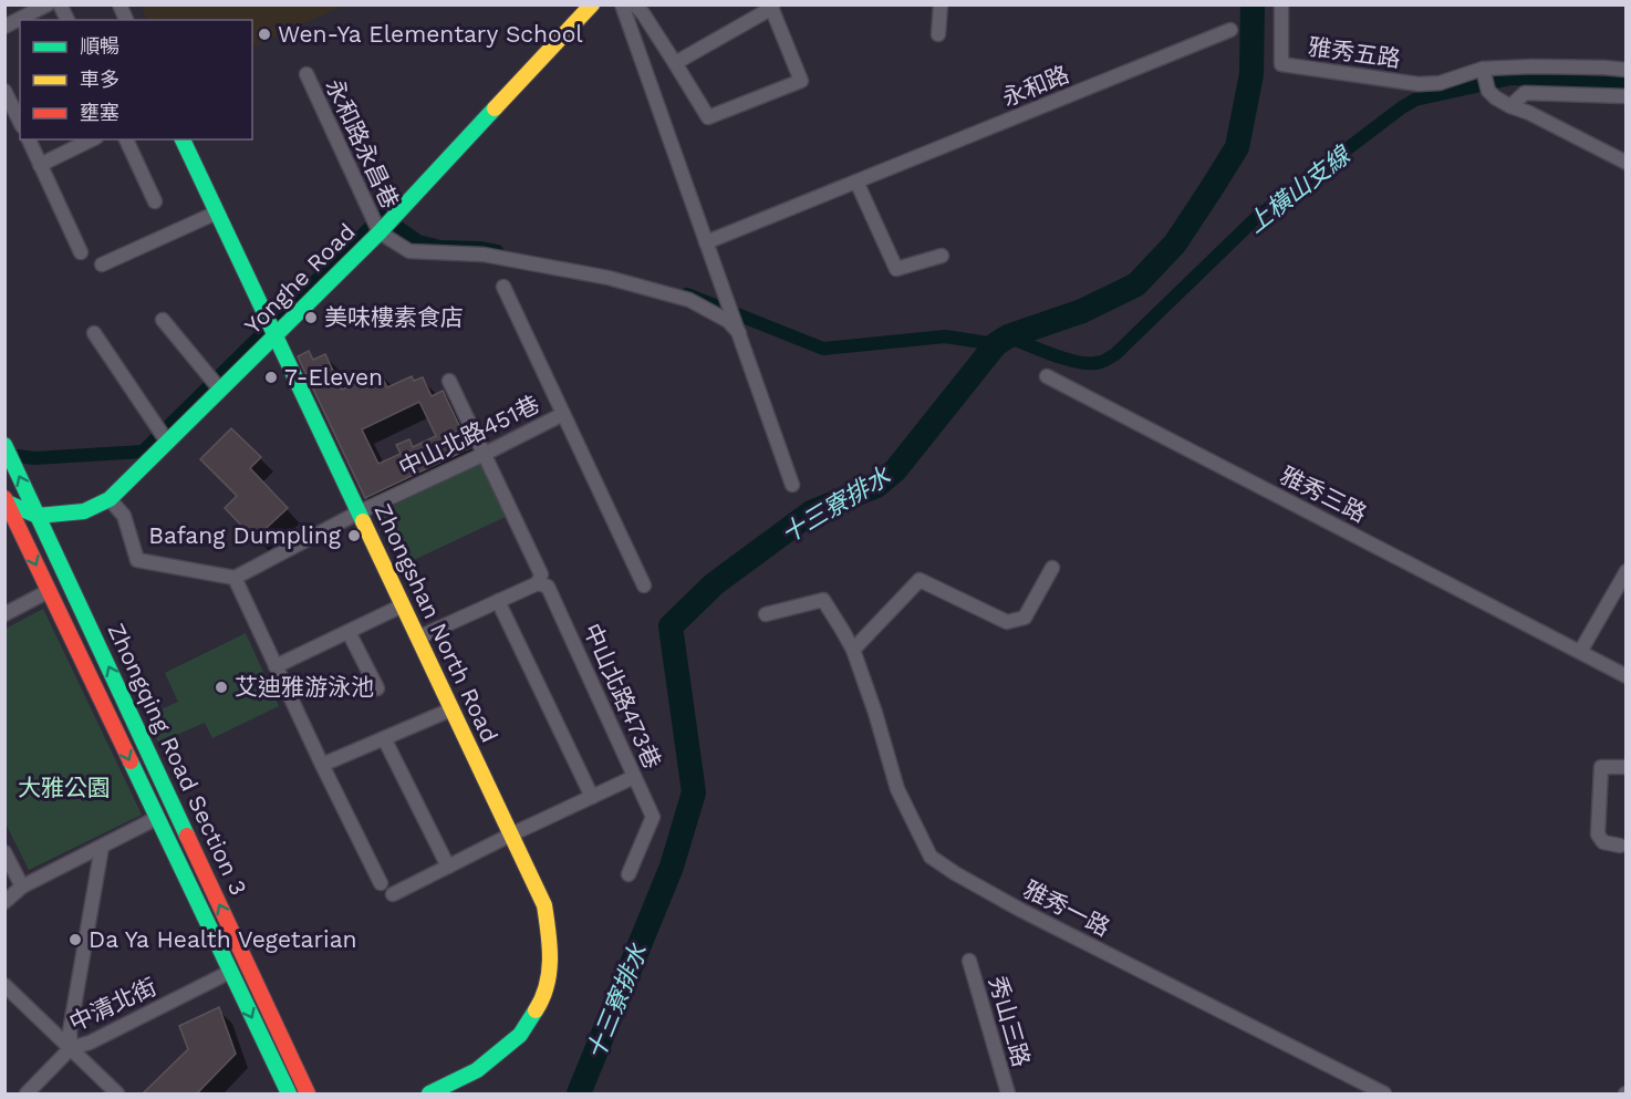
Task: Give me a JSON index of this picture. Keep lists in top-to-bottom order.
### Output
{
  "streets": {
    "main road": ["Yonghe Road", "Zhongshan North Road", "Zhongqing Road Section 3"],
    "street": [
      "雅秀五路",
      "永和路",
      "永和路永昌巷",
      "中山北路451巷",
      "雅秀三路",
      "中山北路473巷",
      "雅秀一路",
      "中清北街",
      "秀山三路"
    ]
  },
  "crossings": [
    ["永和路永昌巷", "Yonghe Road"],
    ["Yonghe Road", "Zhongshan North Road"],
    ["Yonghe Road", "Zhongqing Road Section 3"],
    ["中山北路451巷", "Zhongshan North Road"],
    ["Zhongqing Road Section 3", "中清北街"]
  ],
  "water": ["上橫山支線", "十三寮排水"],
  "parks": ["大雅公園"],
  "places": [
    "Wen-Ya Elementary School",
    "美味樓素食店",
    "7-Eleven",
    "Bafang Dumpling",
    "艾迪雅游泳池",
    "Da Ya Health Vegetarian"
  ],
  "legend": ["順暢", "車多", "壅塞"]
}
